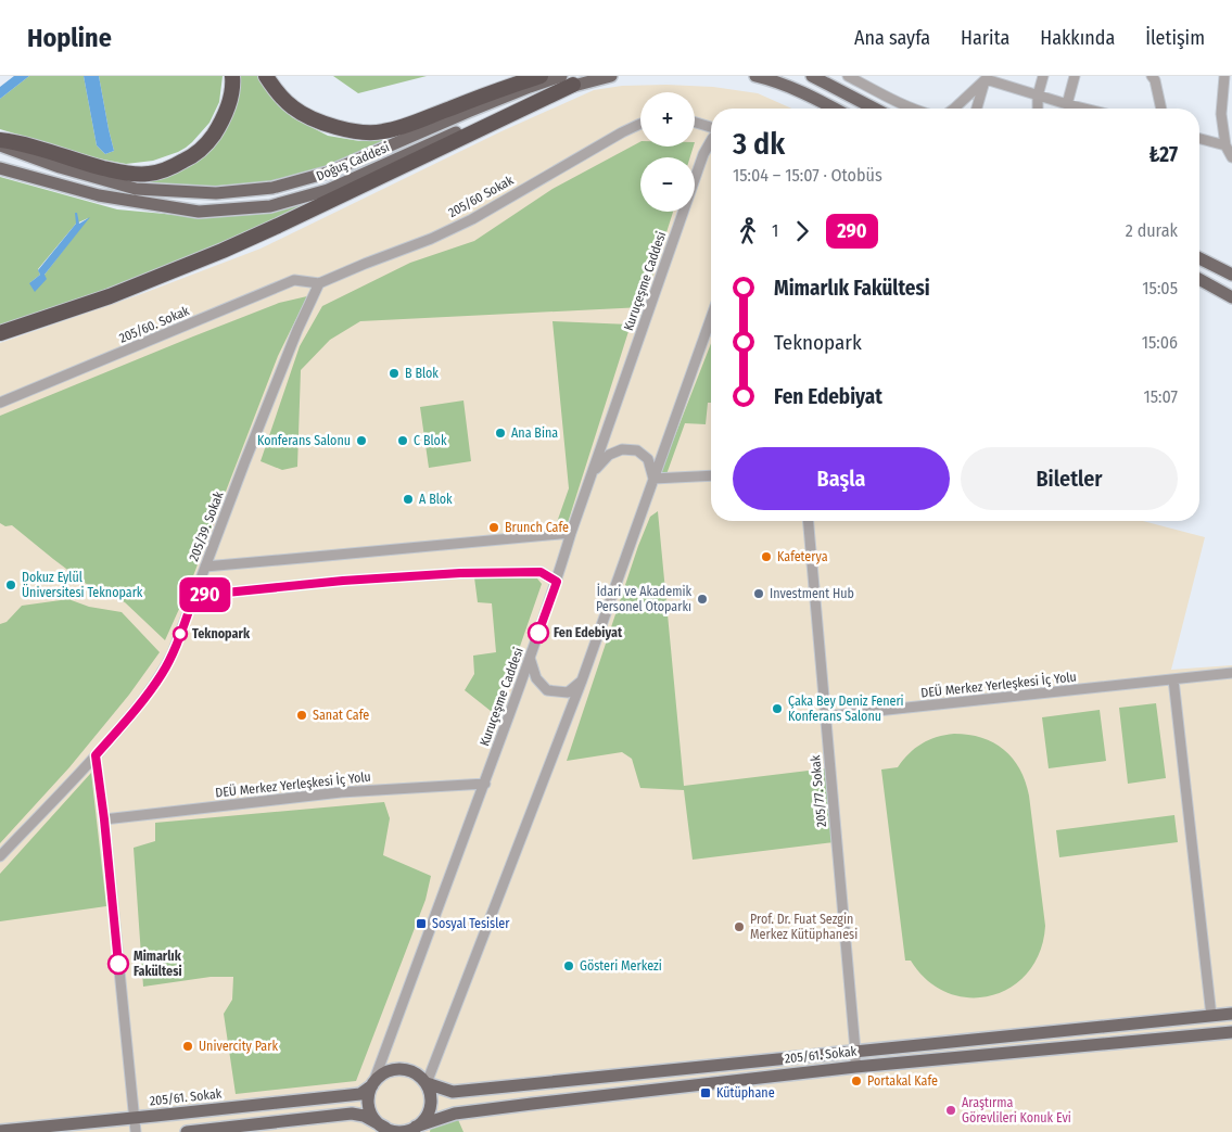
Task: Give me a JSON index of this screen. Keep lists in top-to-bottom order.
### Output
{
  "streets": {
    "main road": ["Doğuş Caddesi", "205/61. Sokak"],
    "street": [
      "205/60 Sokak",
      "Kuruçeşme Caddesi",
      "205/60. Sokak",
      "205/39. Sokak",
      "DEÜ Merkez Yerleşkesi İç Yolu",
      "205/77. Sokak"
    ]
  },
  "crossings": [
    ["205/60 Sokak", "205/60. Sokak"],
    ["205/60 Sokak", "205/39. Sokak"],
    ["Kuruçeşme Caddesi", "DEÜ Merkez Yerleşkesi İç Yolu"],
    ["Kuruçeşme Caddesi", "205/61. Sokak"],
    ["205/60. Sokak", "205/39. Sokak"],
    ["DEÜ Merkez Yerleşkesi İç Yolu", "205/77. Sokak"],
    ["205/77. Sokak", "205/61. Sokak"]
  ],
  "places": {
    "other": [
      "B Blok",
      "Ana Bina",
      "Konferans Salonu",
      "C Blok",
      "A Blok",
      "Brunch Cafe",
      "Kafeterya",
      "Dokuz Eylül Üniversitesi Teknopark",
      "Investment Hub",
      "İdari ve Akademik Personel Otoparkı",
      "Fen Edebiyat",
      "Teknopark",
      "Çaka Bey Deniz Feneri Konferans Salonu",
      "Sanat Cafe",
      "Prof. Dr. Fuat Sezgin Merkez Kütüphanesi",
      "Mimarlık Fakültesi",
      "Gösteri Merkezi",
      "Univercity Park",
      "Portakal Kafe",
      "Araştırma Görevlileri Konuk Evi"
    ],
    "transit": ["Sosyal Tesisler", "Kütüphane"]
  },
  "lines": ["bus line 290"],
  "page": {
    "header": "Hopline",
    "nav": [
      "Ana sayfa",
      "Harita",
      "Hakkında",
      "İletişim"
    ],
    "on_map": "290",
    "map_buttons": ["+", "−"],
    "heading": ["3 dk", "15:04 – 15:07 · Otobüs", "₺27"],
    "legs": ["1", "290", "2 durak"],
    "list": [
      {
        "name": "Mimarlık Fakültesi",
        "value": "15:05"
      },
      {
        "name": "Teknopark",
        "value": "15:06"
      },
      {
        "name": "Fen Edebiyat",
        "value": "15:07"
      }
    ],
    "buttons": ["Başla", "Biletler"]
  }
}
